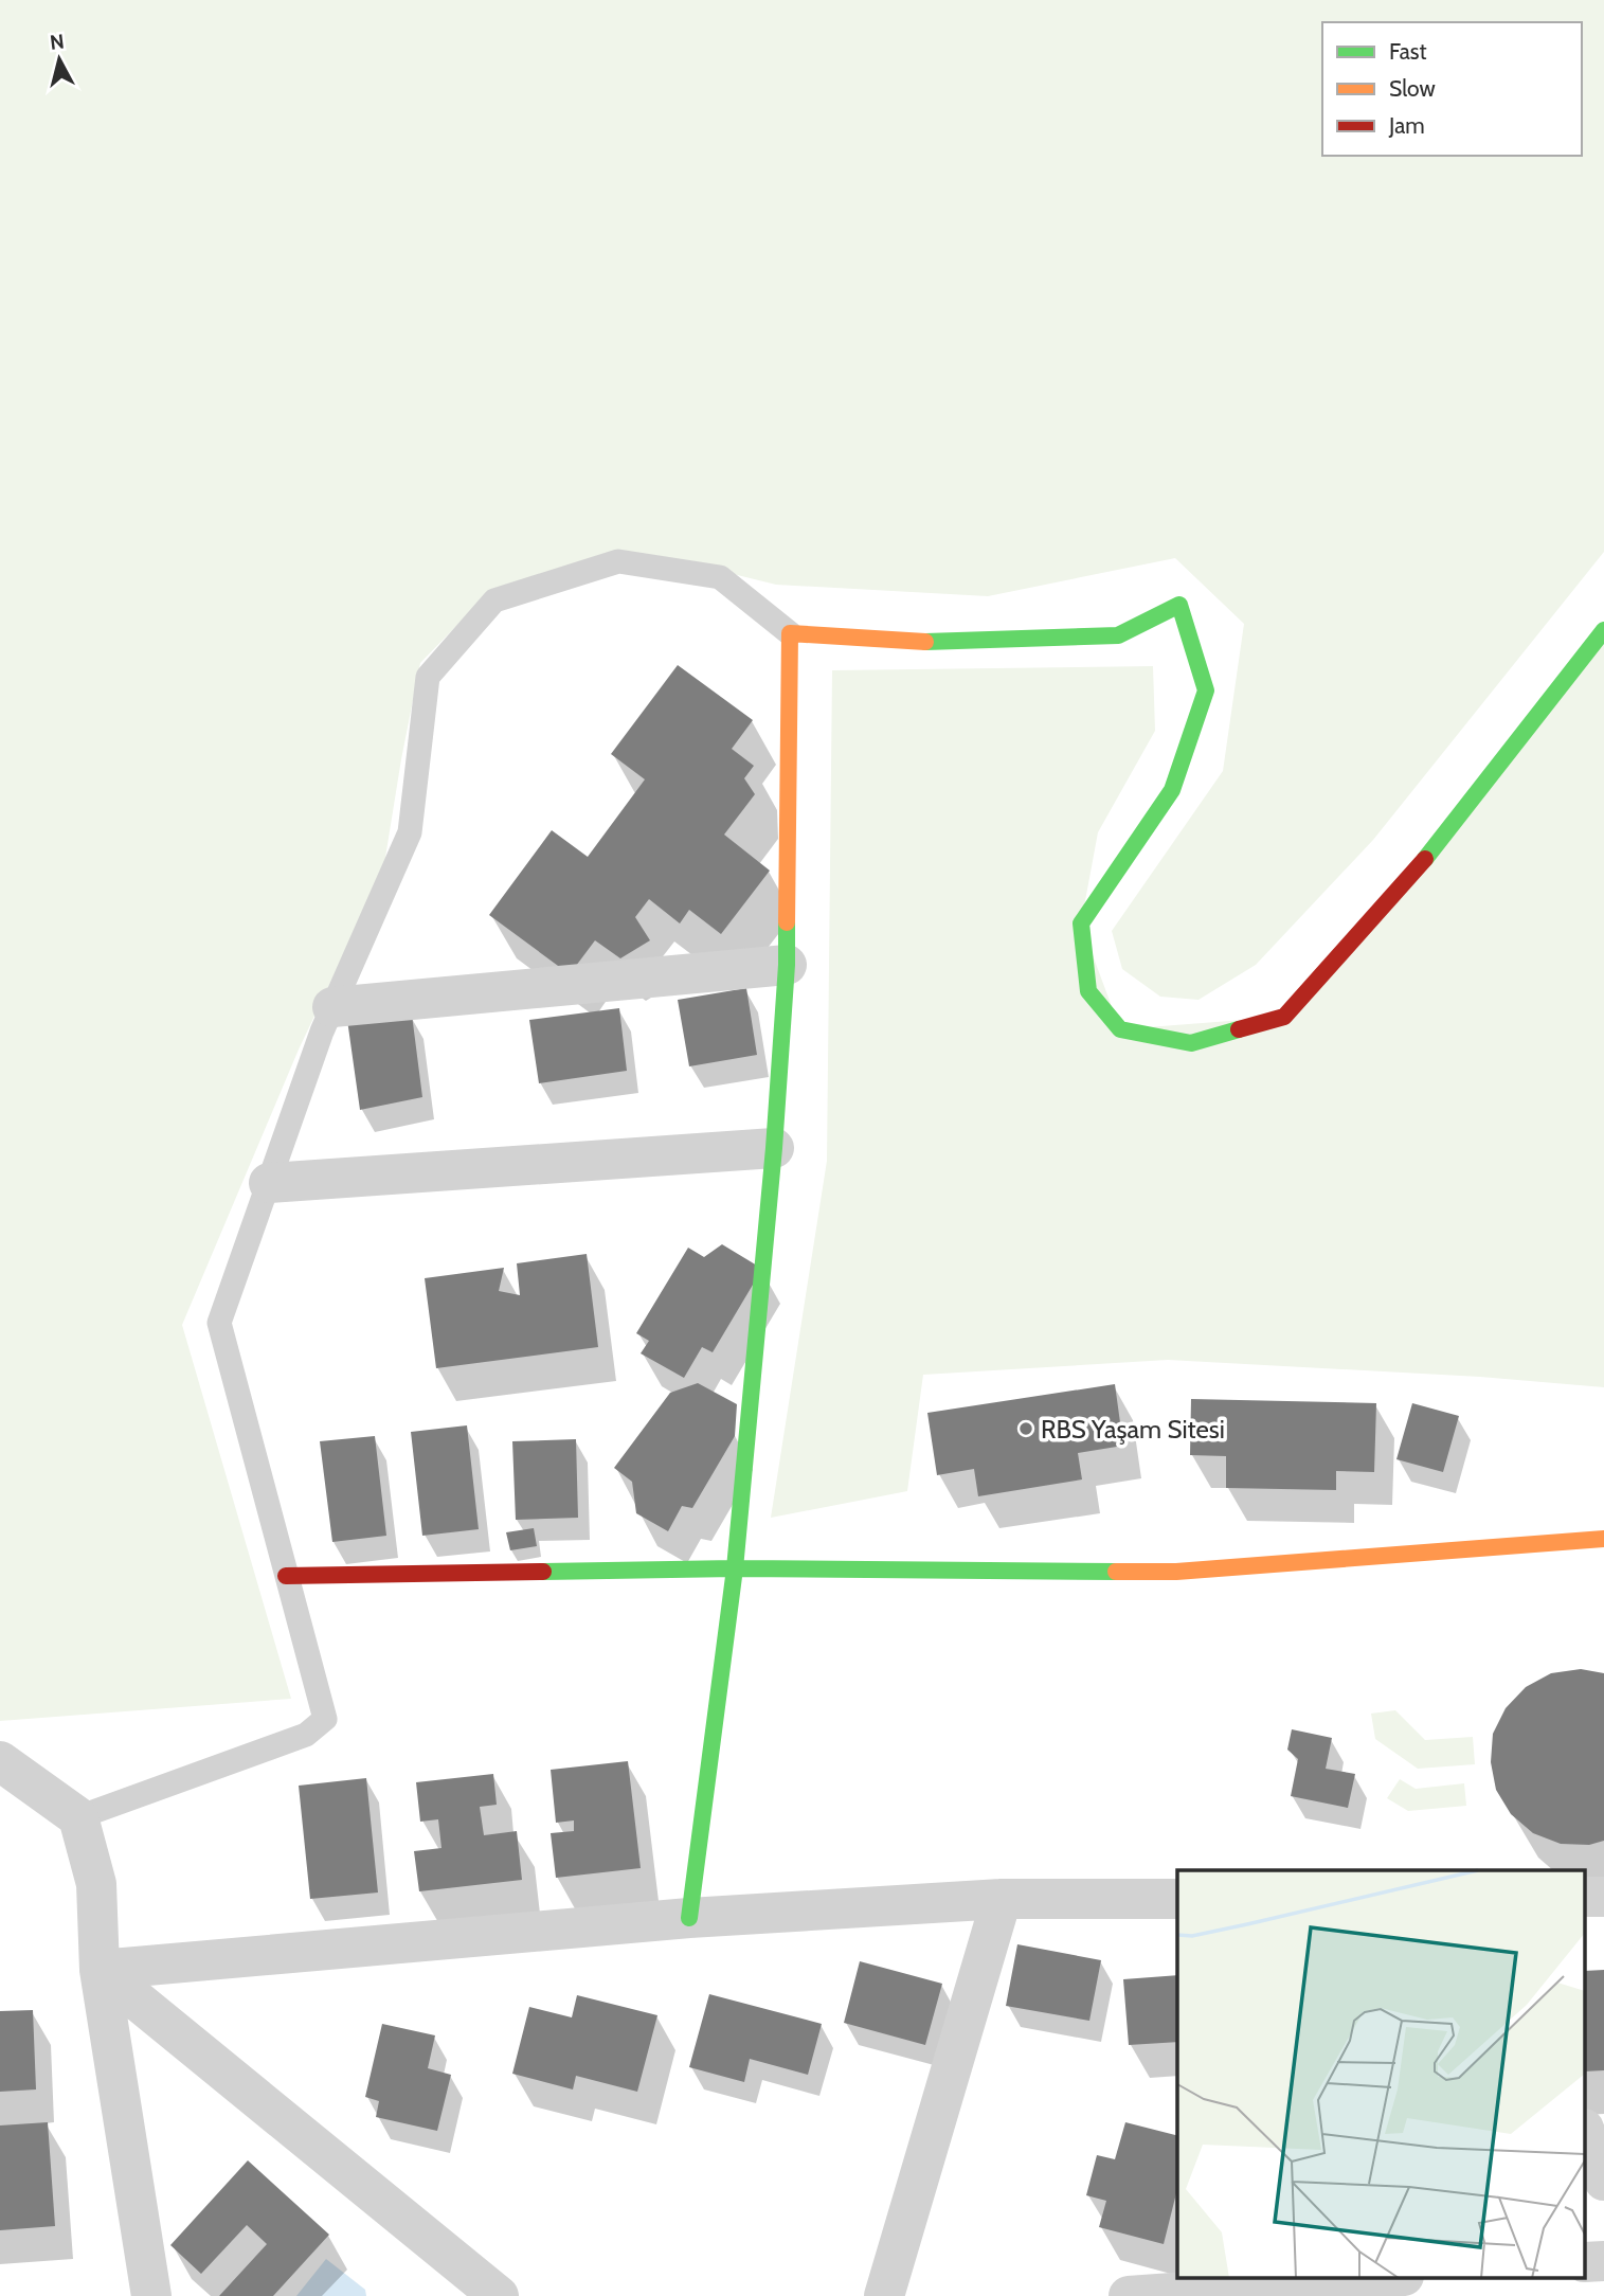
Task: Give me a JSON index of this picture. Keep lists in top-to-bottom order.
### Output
{
  "places": ["RBS Yaşam Sitesi"],
  "legend": ["Fast", "Slow", "Jam"],
  "north": "top"
}
